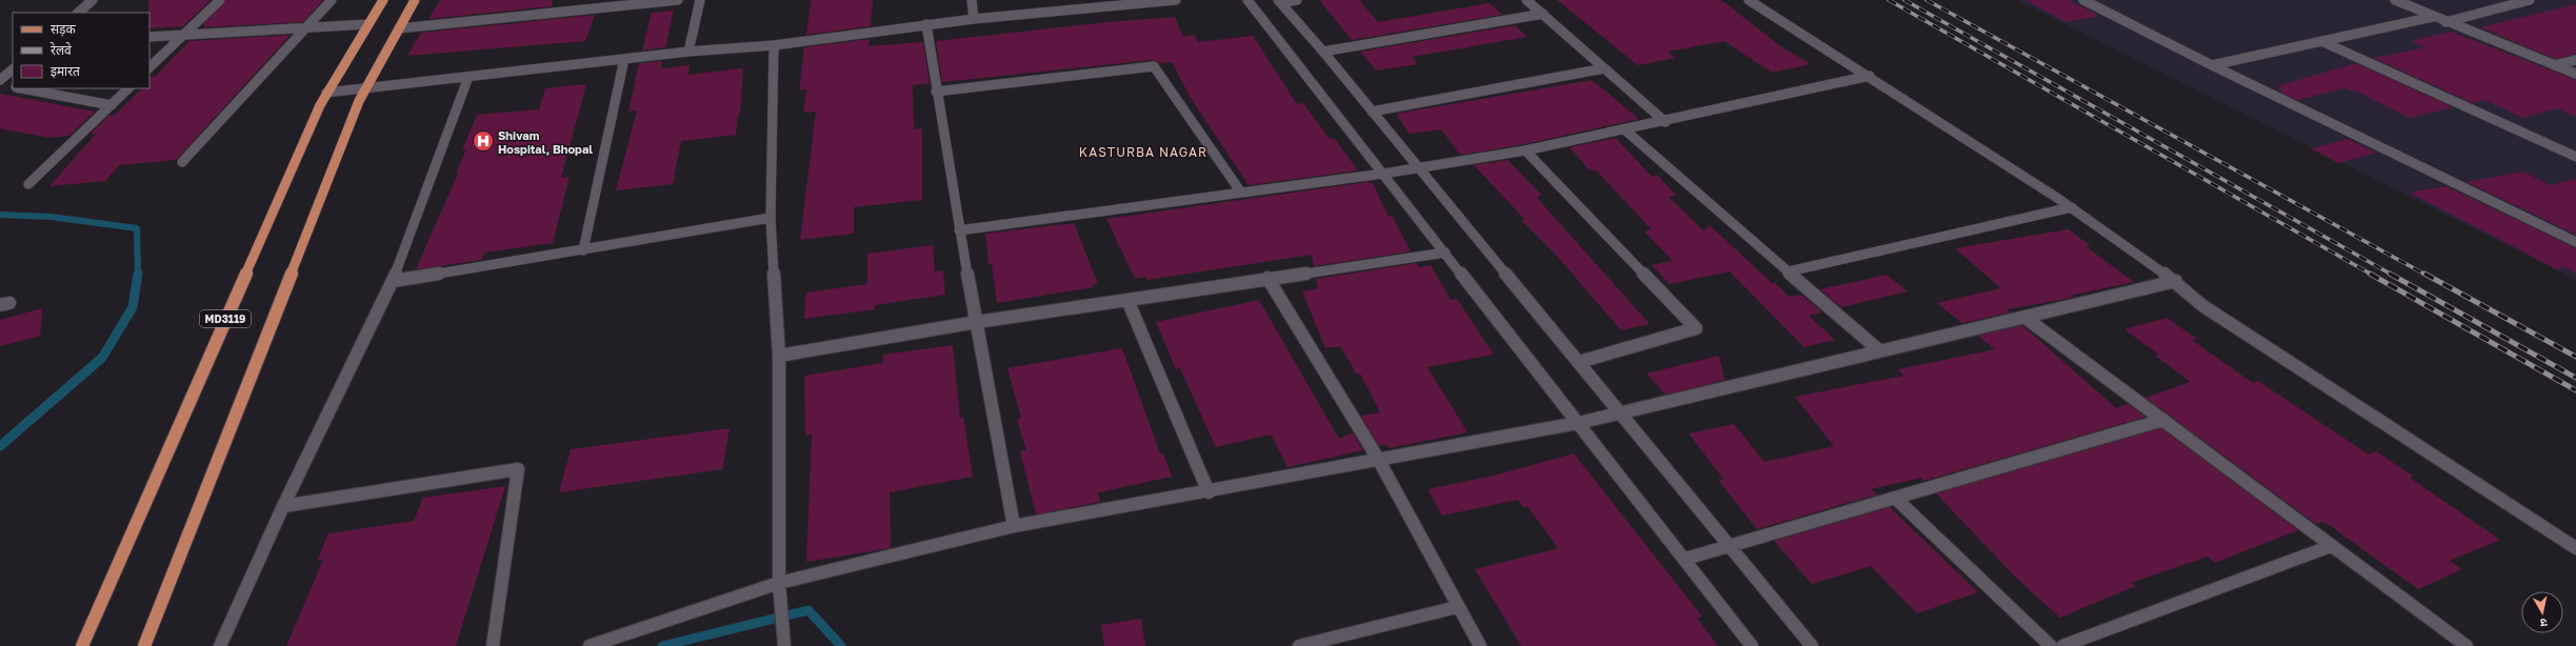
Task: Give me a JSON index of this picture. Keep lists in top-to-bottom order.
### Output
{
  "streets": {
    "main road": ["MD3119"]
  },
  "districts": ["KASTURBA NAGAR"],
  "places": {
    "hospital": ["Shivam Hospital, Bhopal"]
  },
  "legend": ["सड़क", "रेलवे", "इमारत"],
  "north": "bottom"
}
